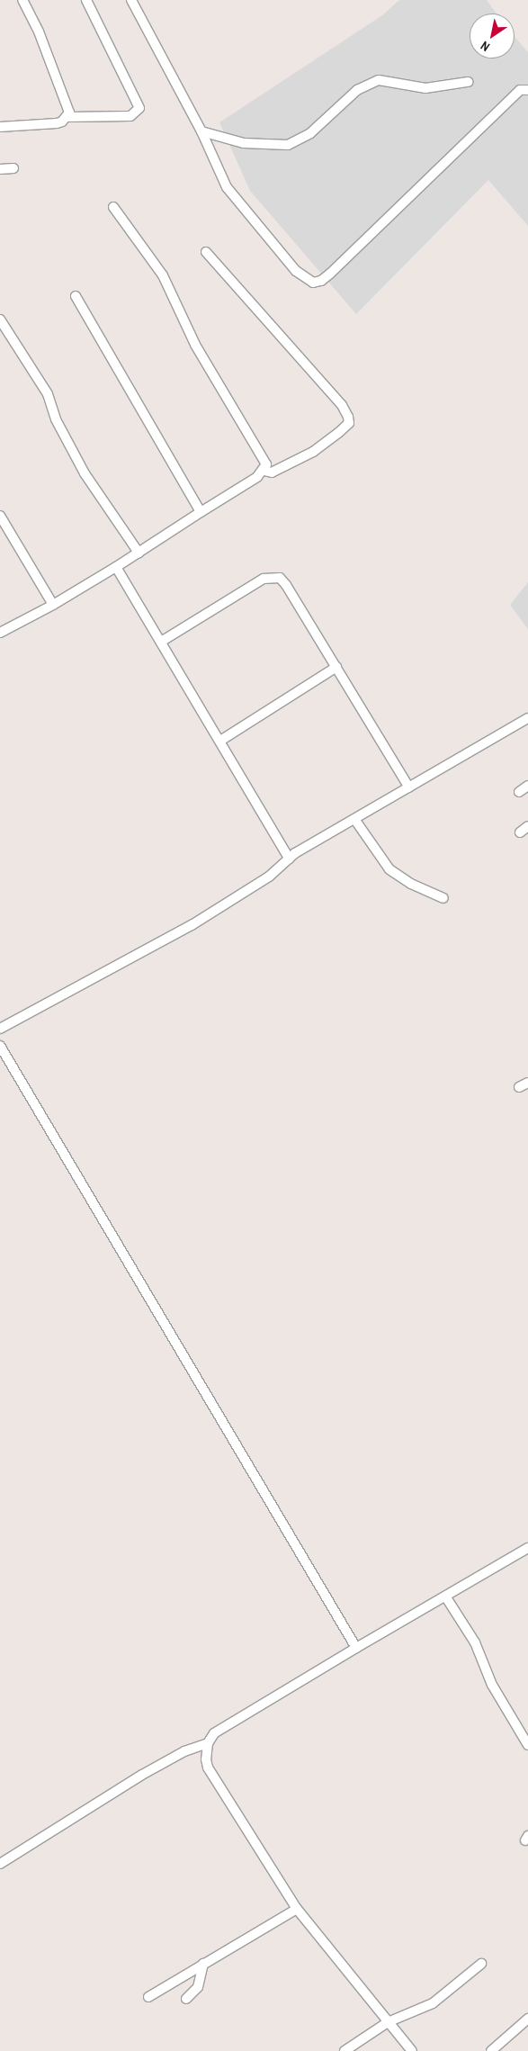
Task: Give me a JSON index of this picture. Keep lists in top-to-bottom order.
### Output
{
  "north": "bottom left"
}
